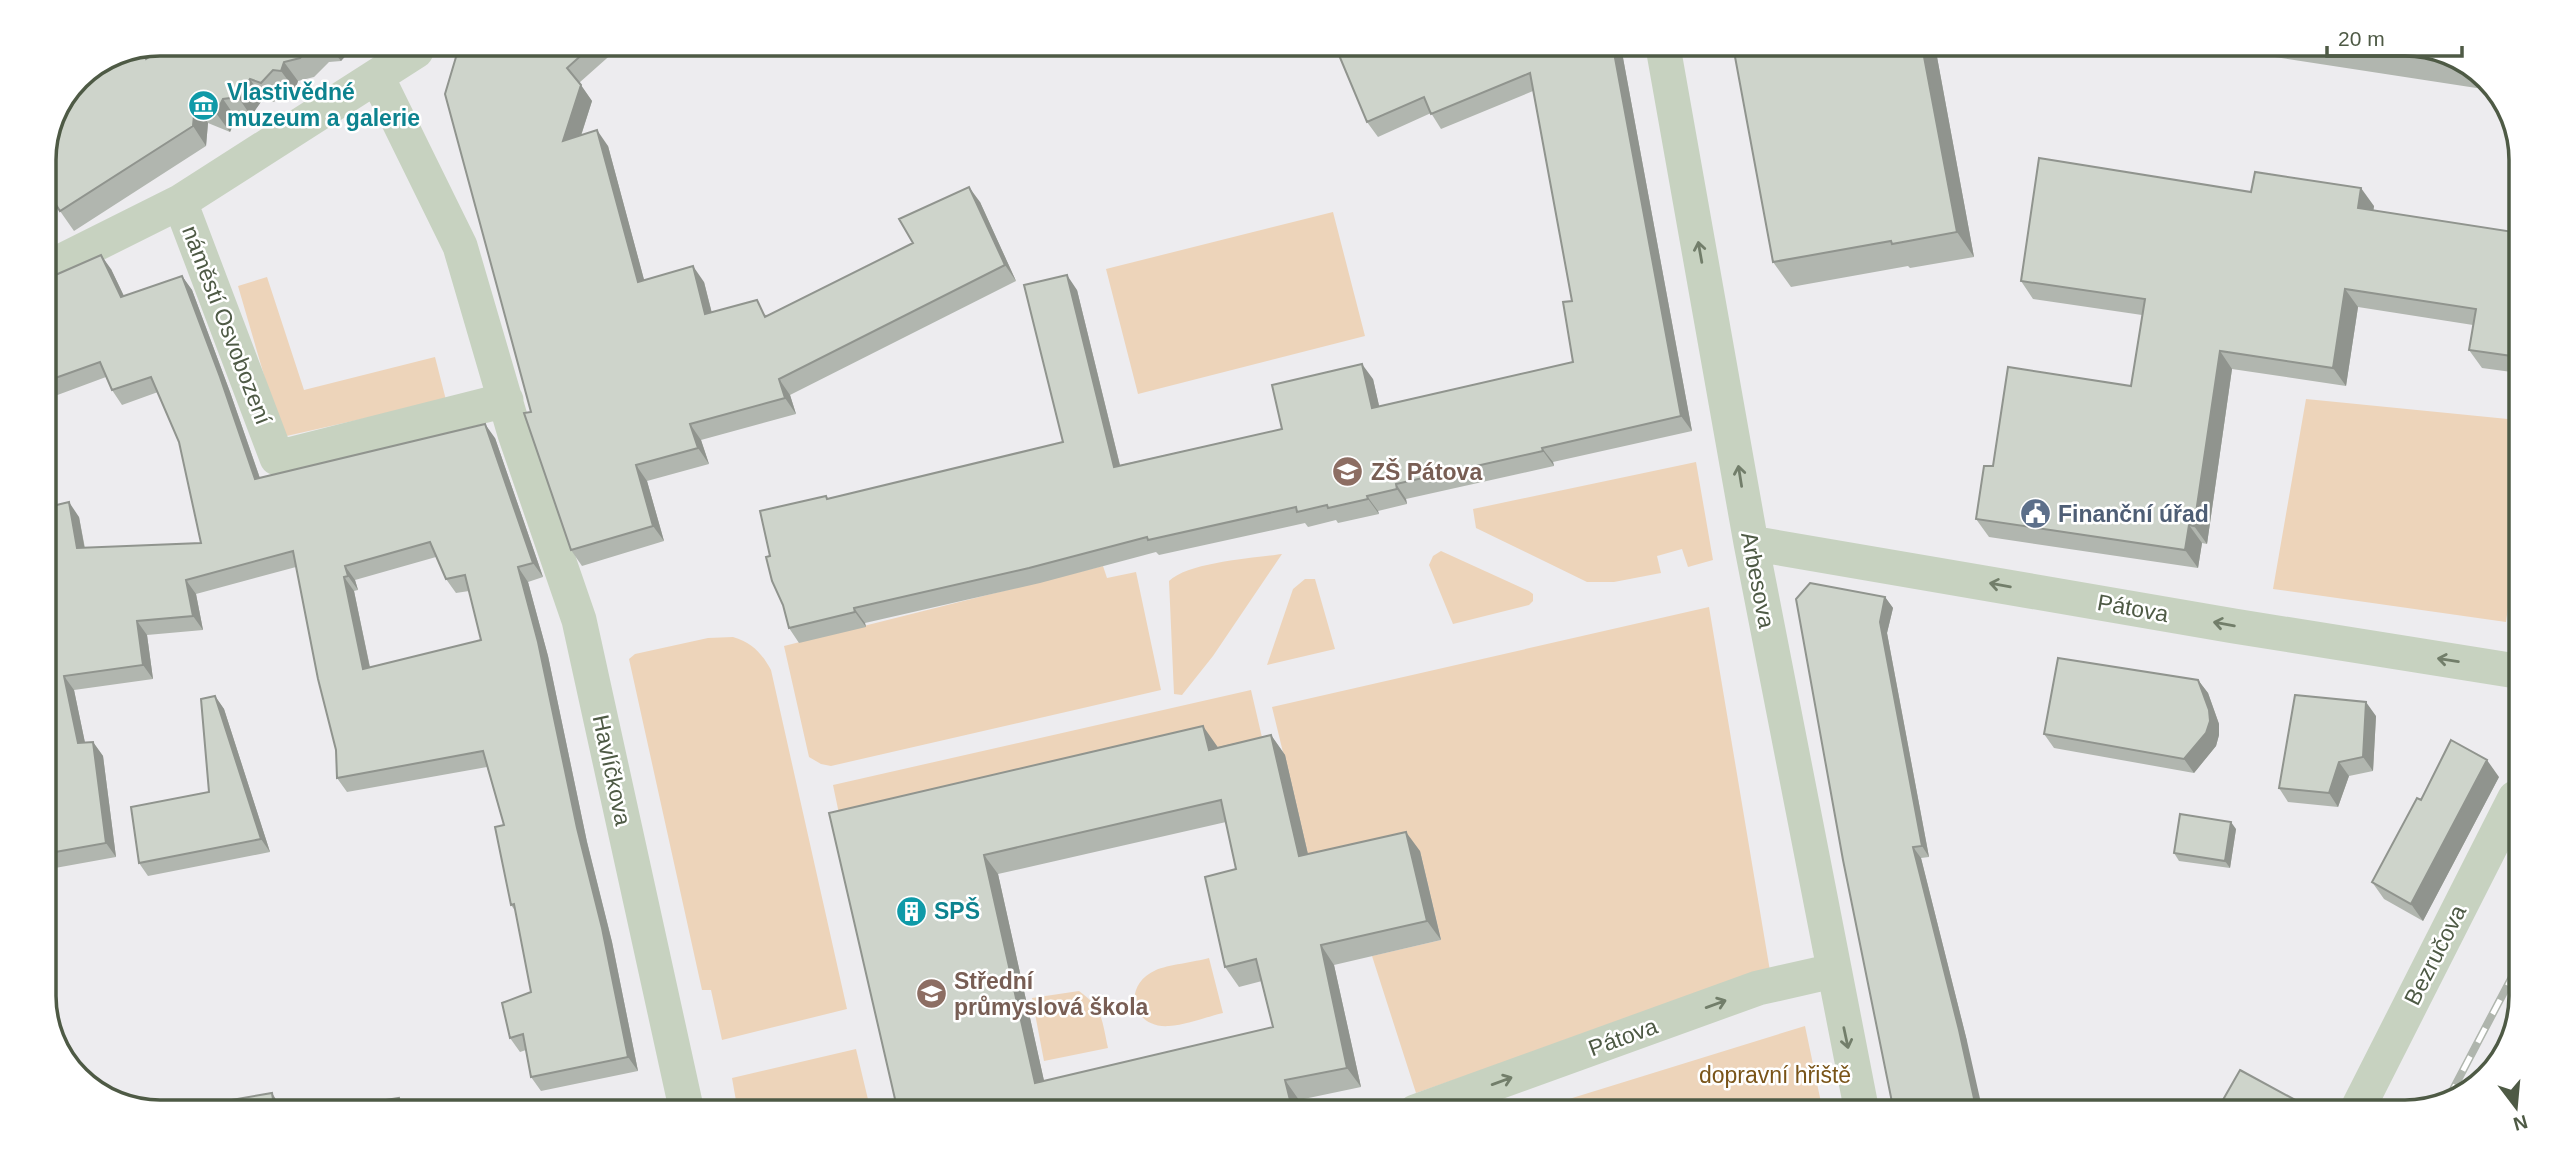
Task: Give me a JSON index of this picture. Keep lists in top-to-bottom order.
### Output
{
  "streets": {
    "street": [
      "náměstí Osvobození",
      "Arbesova",
      "Pátova",
      "Havlíčkova",
      "Bezručova"
    ]
  },
  "crossings": [
    ["náměstí Osvobození", "Havlíčkova"],
    ["Arbesova", "Pátova"]
  ],
  "parks": ["dopravní hřiště"],
  "places": {
    "museum": ["Vlastivědné muzeum a galerie"],
    "school or university": ["ZŠ Pátova", "Střední průmyslová škola"],
    "public building": ["Finanční úřad"],
    "building": ["SPŠ"]
  },
  "scale_bar": "20 m",
  "north": "bottom"
}
